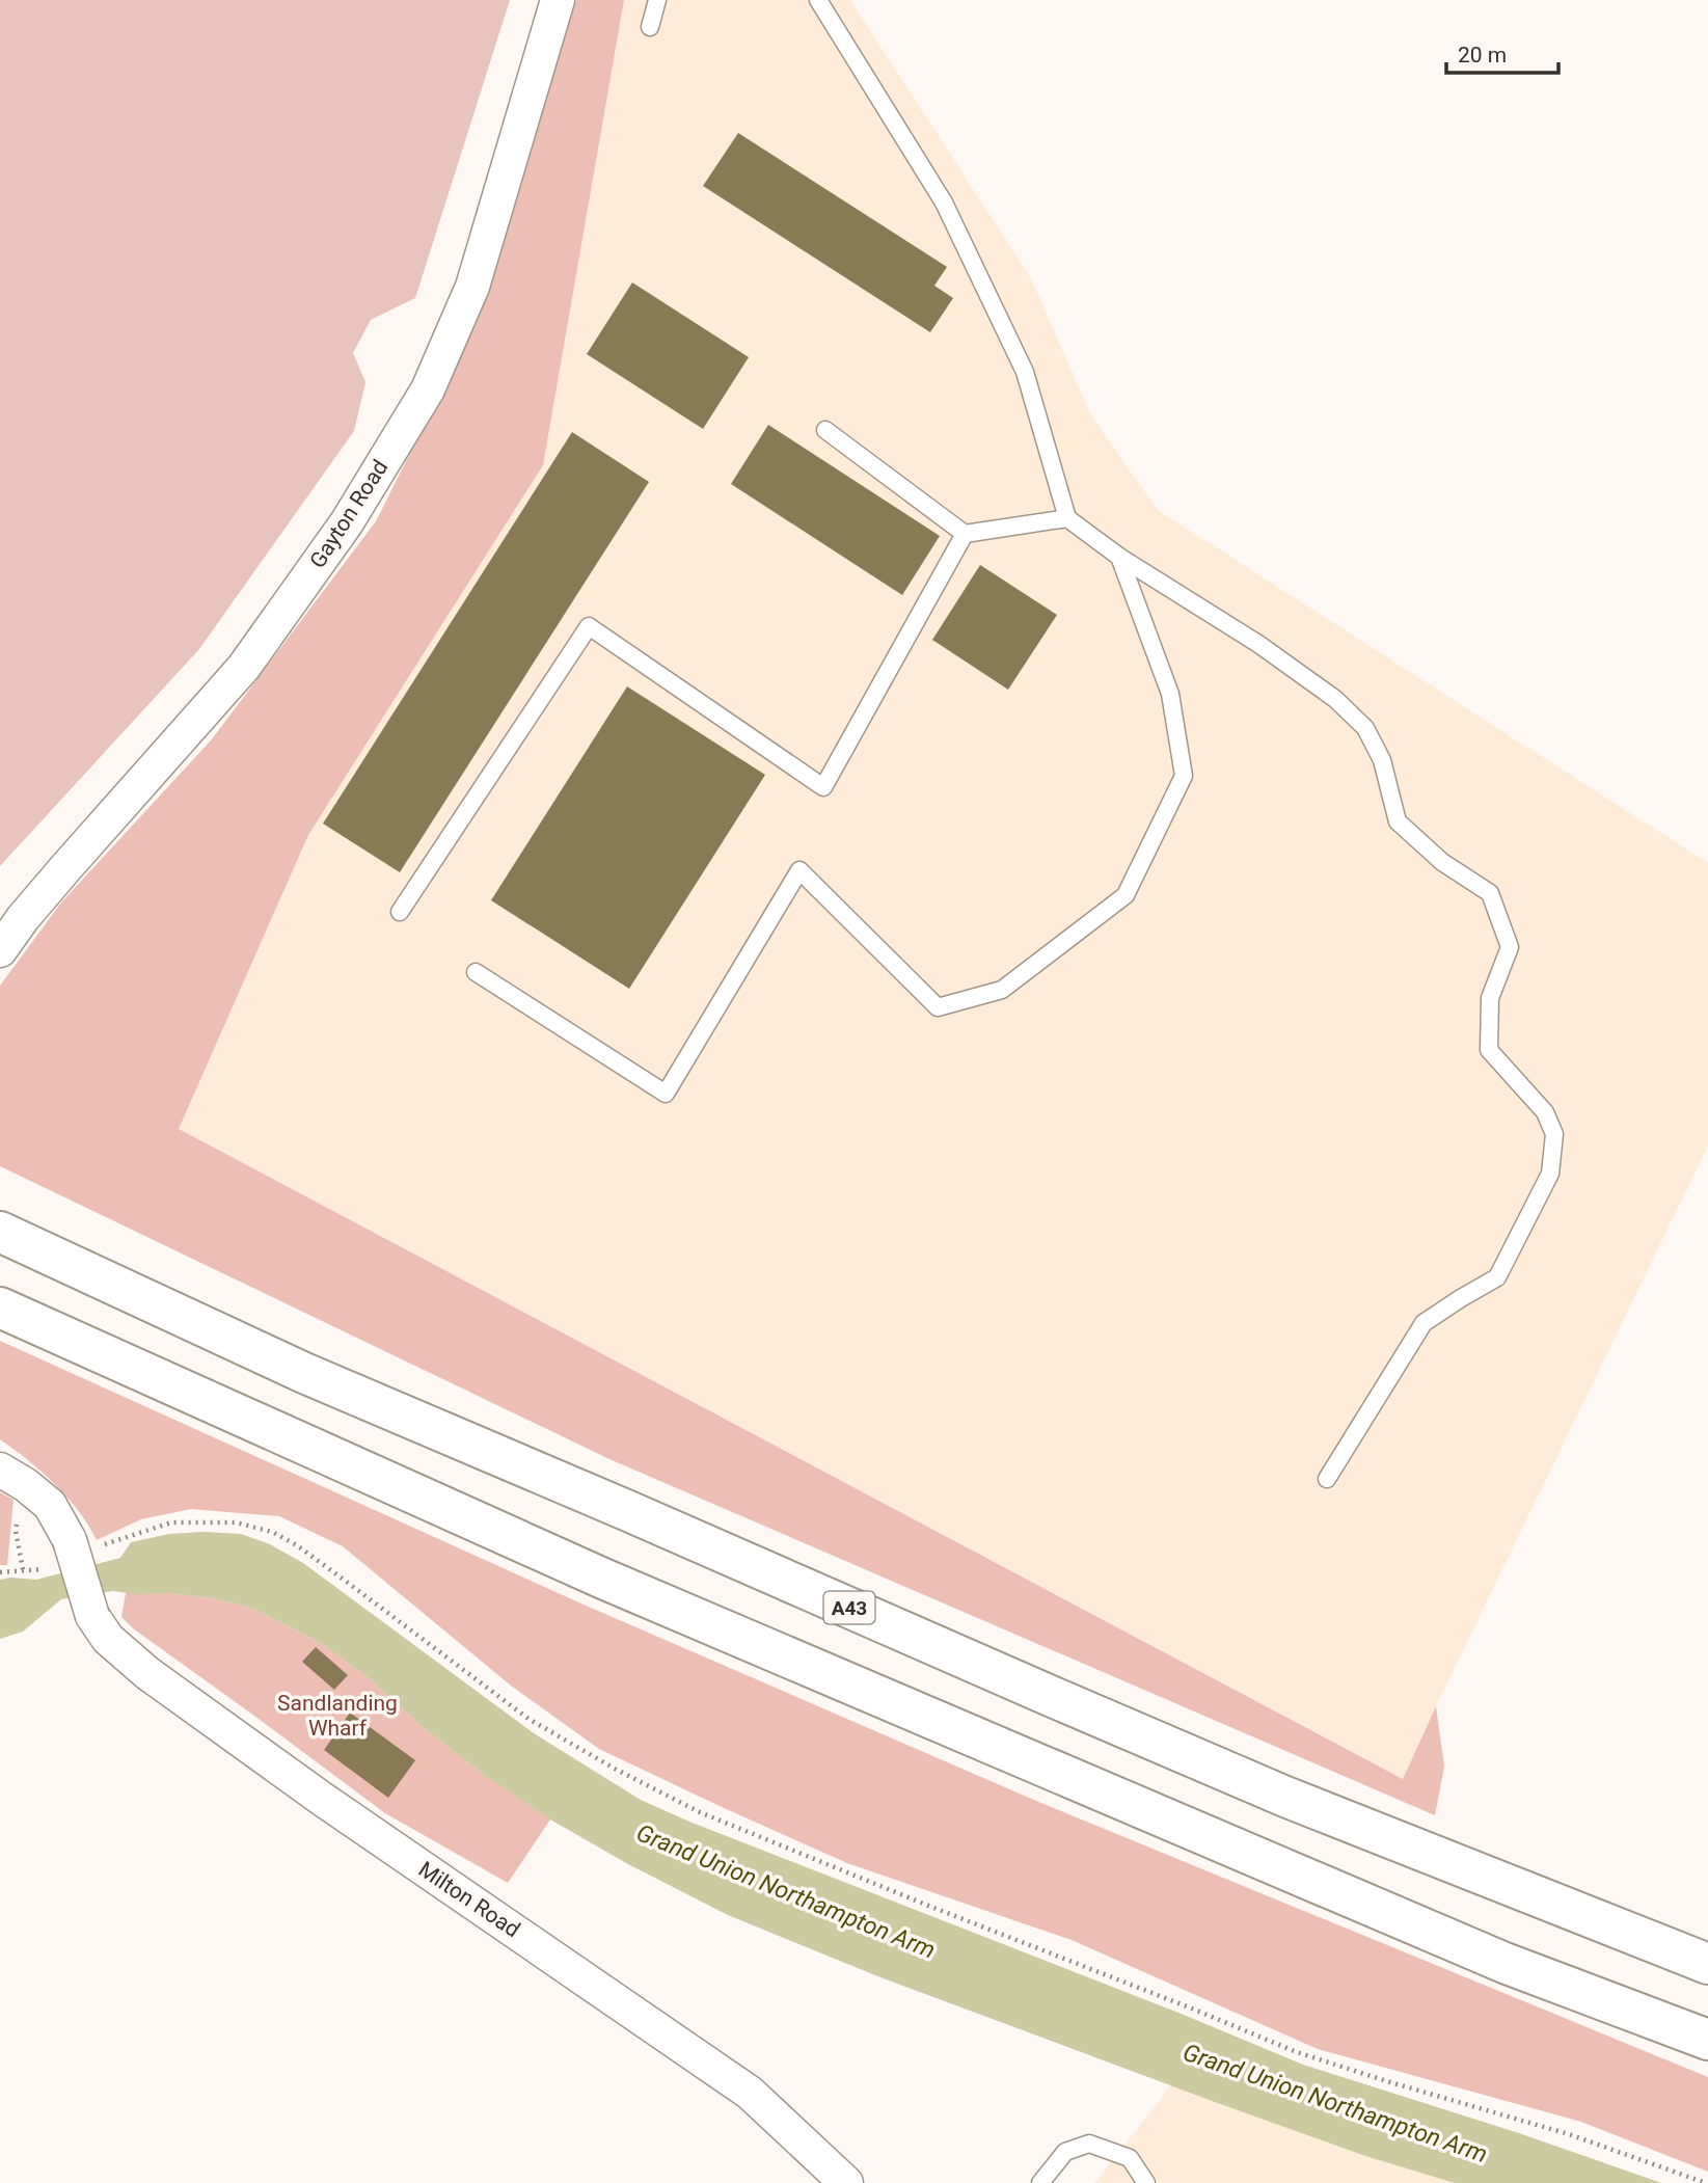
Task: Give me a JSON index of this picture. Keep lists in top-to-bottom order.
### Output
{
  "streets": {
    "highway": ["A43"],
    "street": ["Gayton Road", "Milton Road"]
  },
  "water": ["Grand Union Northampton Arm"],
  "parks": ["Sandlanding Wharf"],
  "scale_bar": "20 m"
}
